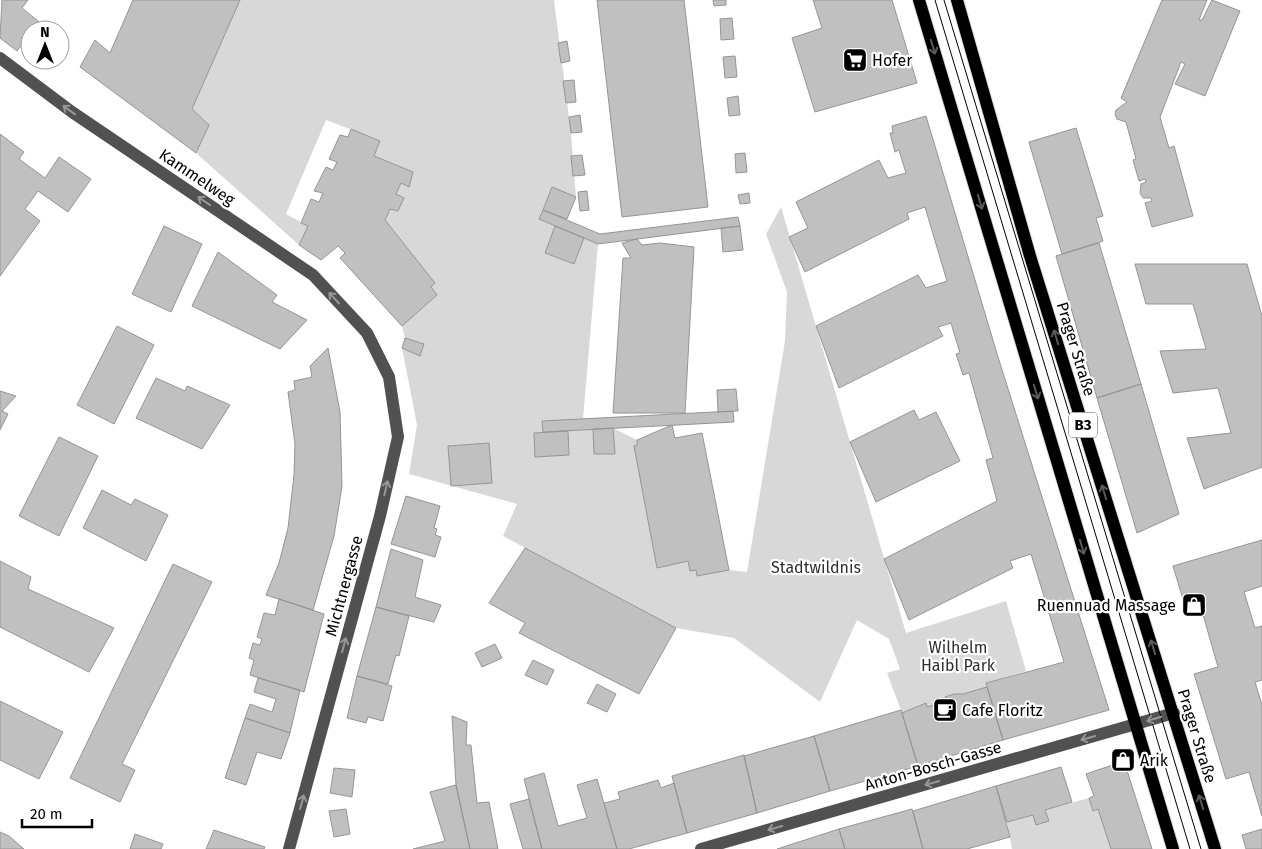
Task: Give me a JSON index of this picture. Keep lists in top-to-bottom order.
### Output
{
  "streets": {
    "main road": ["Prager Straße", "B3"],
    "street": ["Kammelweg", "Michtnergasse", "Anton-Bosch-Gasse"]
  },
  "crossings": [
    ["Kammelweg", "Michtnergasse"],
    ["Prager Straße", "Anton-Bosch-Gasse"],
    ["B3", "Anton-Bosch-Gasse"]
  ],
  "one_way": ["Kammelweg", "Michtnergasse", "Anton-Bosch-Gasse"],
  "parks": ["Stadtwildnis", "Wilhelm Haibl Park"],
  "places": {
    "supermarket": ["Hofer"],
    "shop": ["Ruennuad Massage", "Arik"],
    "cafe": ["Cafe Floritz"]
  },
  "scale_bar": "20 m",
  "north": "top"
}
